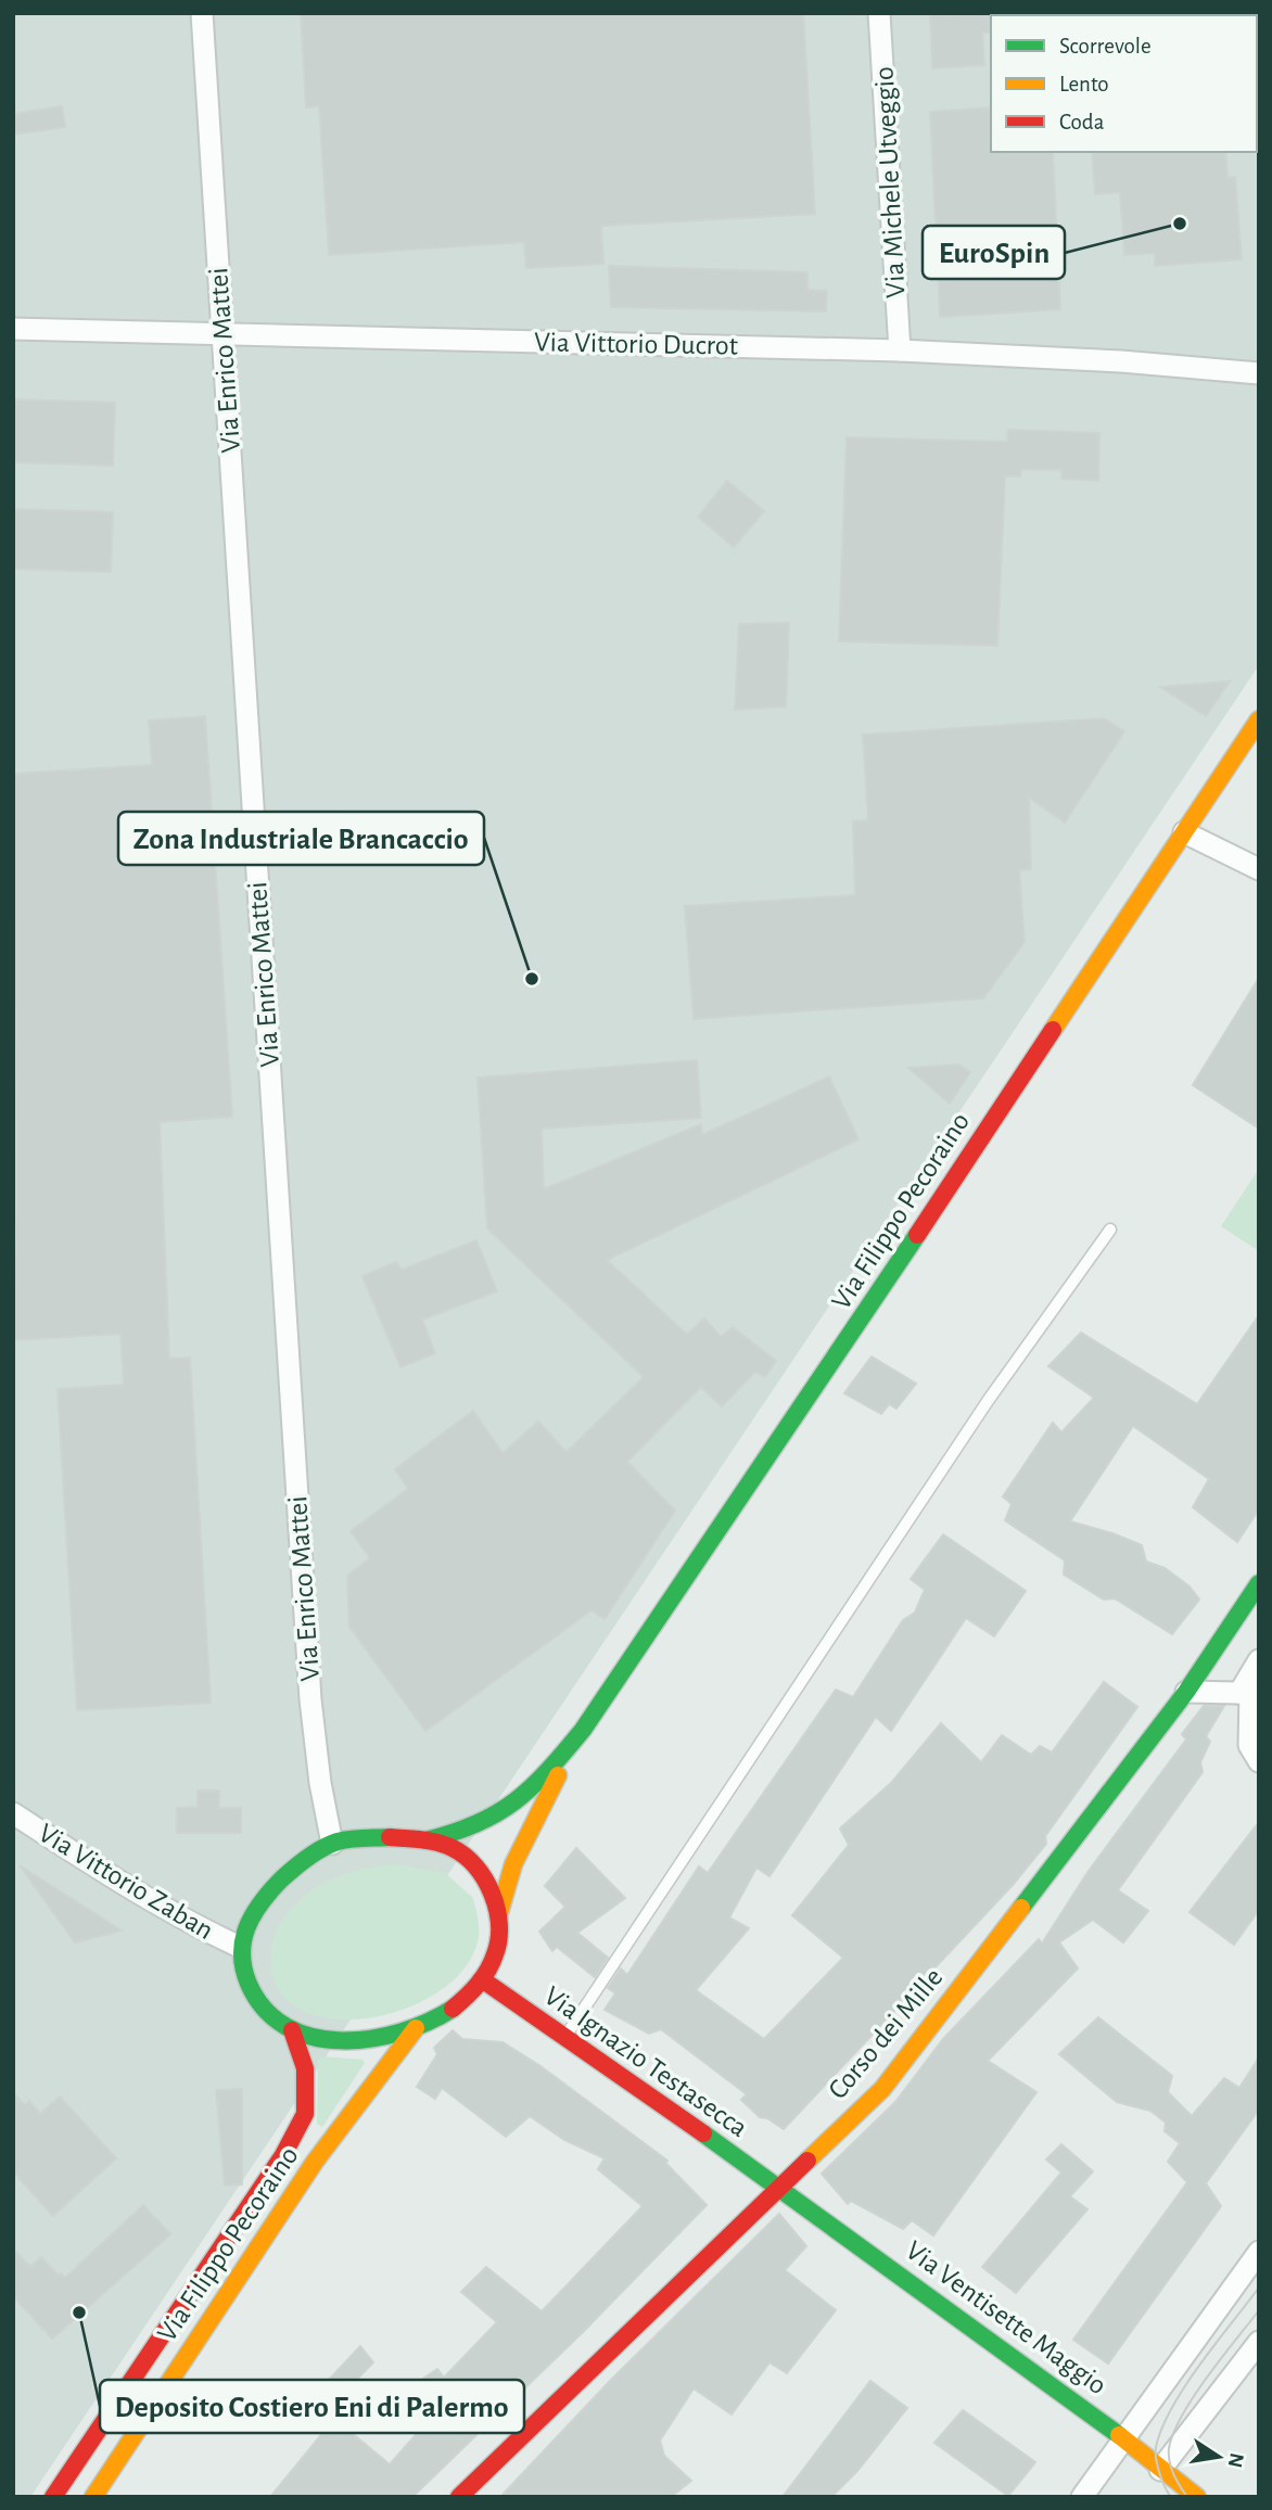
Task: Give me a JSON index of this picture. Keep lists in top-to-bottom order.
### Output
{
  "streets": {
    "street": [
      "Via Michele Utveggio",
      "Via Vittorio Ducrot",
      "Via Enrico Mattei",
      "Via Filippo Pecoraino",
      "Via Vittorio Zaban",
      "Corso dei Mille",
      "Via Ignazio Testasecca",
      "Via Ventisette Maggio"
    ]
  },
  "crossings": [
    ["Via Michele Utveggio", "Via Vittorio Ducrot"],
    ["Via Vittorio Ducrot", "Via Enrico Mattei"],
    ["Via Enrico Mattei", "Via Filippo Pecoraino"],
    ["Via Enrico Mattei", "Via Vittorio Zaban"],
    ["Via Enrico Mattei", "Via Ignazio Testasecca"],
    ["Via Filippo Pecoraino", "Via Vittorio Zaban"],
    ["Via Filippo Pecoraino", "Via Ignazio Testasecca"],
    ["Via Vittorio Zaban", "Via Ignazio Testasecca"],
    ["Corso dei Mille", "Via Ignazio Testasecca"],
    ["Corso dei Mille", "Via Ventisette Maggio"],
    ["Via Ignazio Testasecca", "Via Ventisette Maggio"]
  ],
  "places": ["EuroSpin", "Zona Industriale Brancaccio", "Deposito Costiero Eni di Palermo"],
  "legend": ["Scorrevole", "Lento", "Coda"],
  "north": "right"
}
